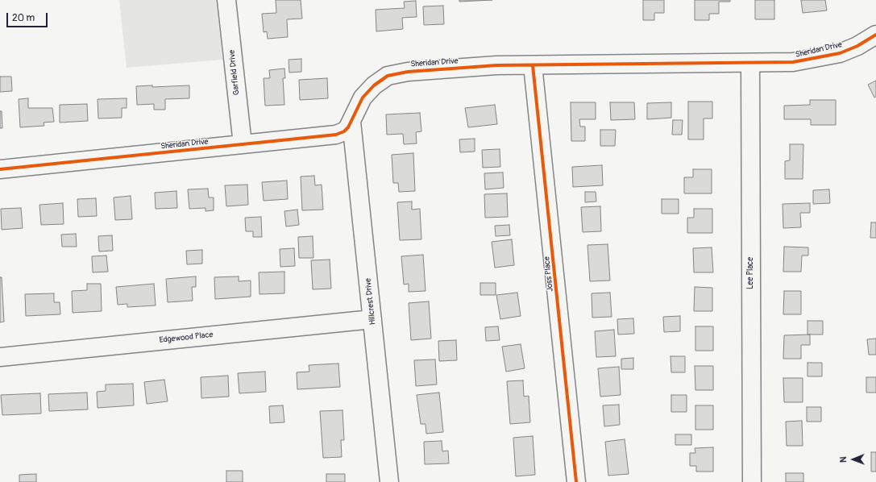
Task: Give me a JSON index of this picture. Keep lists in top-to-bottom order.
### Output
{
  "streets": {
    "street": [
      "Sheridan Drive",
      "Garfield Drive",
      "Lee Place",
      "Joss Place",
      "Hillcrest Drive",
      "Edgewood Place"
    ]
  },
  "crossings": [
    ["Sheridan Drive", "Garfield Drive"],
    ["Sheridan Drive", "Lee Place"],
    ["Sheridan Drive", "Joss Place"],
    ["Sheridan Drive", "Hillcrest Drive"],
    ["Hillcrest Drive", "Edgewood Place"]
  ],
  "scale_bar": "20 m",
  "north": "left"
}
